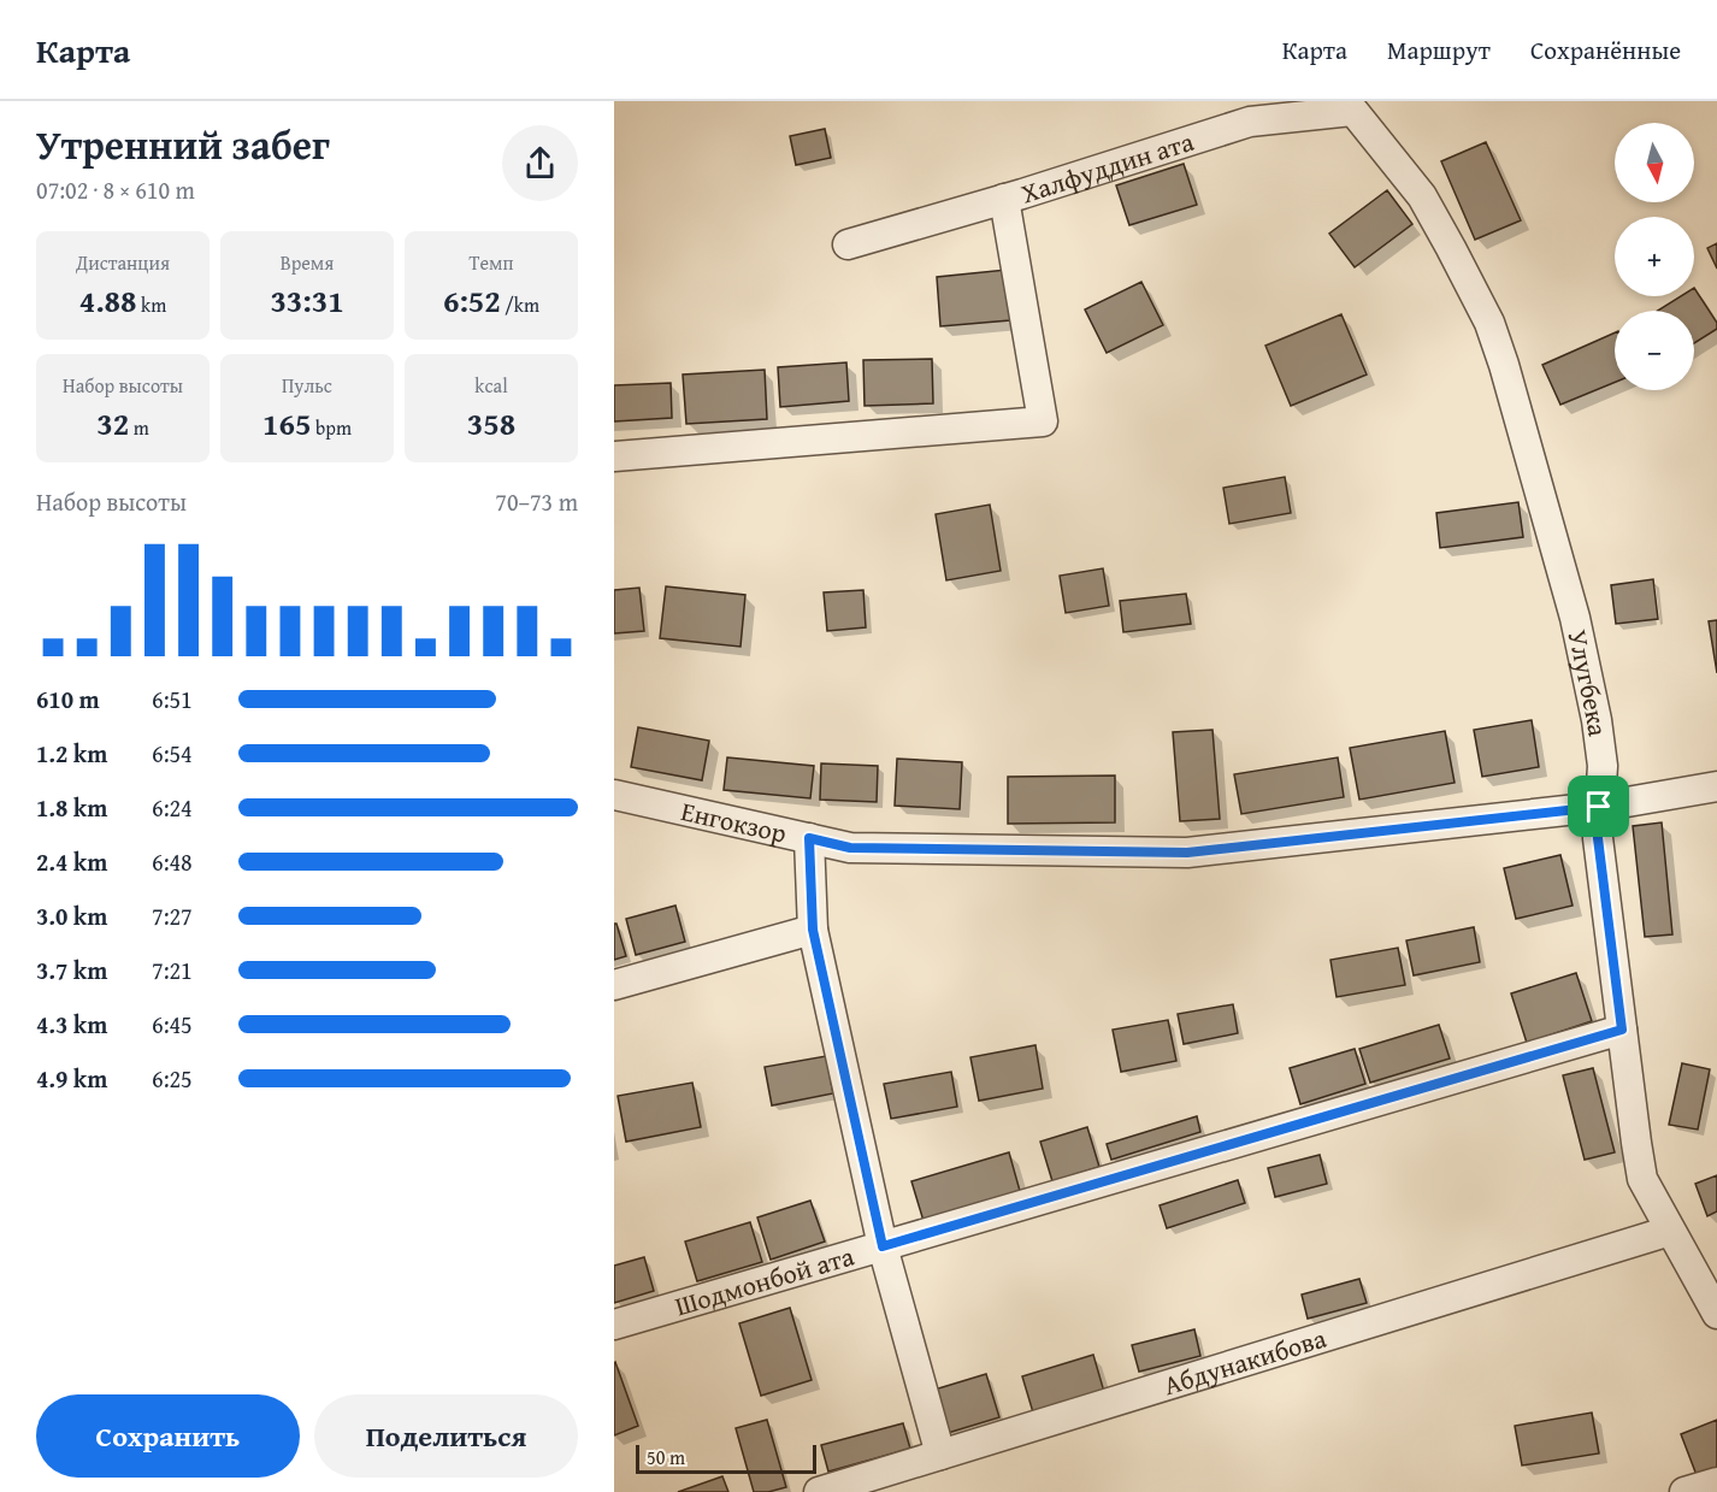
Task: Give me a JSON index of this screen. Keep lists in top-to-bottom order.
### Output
{
  "streets": {
    "street": [
      "Халфуддин ата",
      "Улугбека",
      "Енгокзор",
      "Шодмонбой ата",
      "Абдунакибова"
    ]
  },
  "crossings": [
    ["Халфуддин ата", "Улугбека"],
    ["Улугбека", "Енгокзор"],
    ["Улугбека", "Шодмонбой ата"],
    ["Улугбека", "Абдунакибова"]
  ],
  "scale_bar": "50 m",
  "north": "bottom",
  "page": {
    "header": "Карта",
    "nav": ["Карта", "Маршрут", "Сохранённые"],
    "heading": ["Утренний забег", "07:02 · 8 × 610 m"],
    "map_buttons": ["+", "−"],
    "stats": [
      ["Дистанция", "4.88 km"],
      ["Время", "33:31"],
      ["Темп", "6:52 /km"],
      ["Набор высоты", "32 m"],
      ["Пульс", "165 bpm"],
      ["kcal", "358"]
    ],
    "chart": ["Набор высоты", "70–73 m"],
    "list": [
      {
        "name": "610 m",
        "note": "6:51"
      },
      {
        "name": "1.2 km",
        "note": "6:54"
      },
      {
        "name": "1.8 km",
        "note": "6:24"
      },
      {
        "name": "2.4 km",
        "note": "6:48"
      },
      {
        "name": "3.0 km",
        "note": "7:27"
      },
      {
        "name": "3.7 km",
        "note": "7:21"
      },
      {
        "name": "4.3 km",
        "note": "6:45"
      },
      {
        "name": "4.9 km",
        "note": "6:25"
      }
    ],
    "buttons": ["Сохранить", "Поделиться"],
    "scale": "50 m"
  }
}
